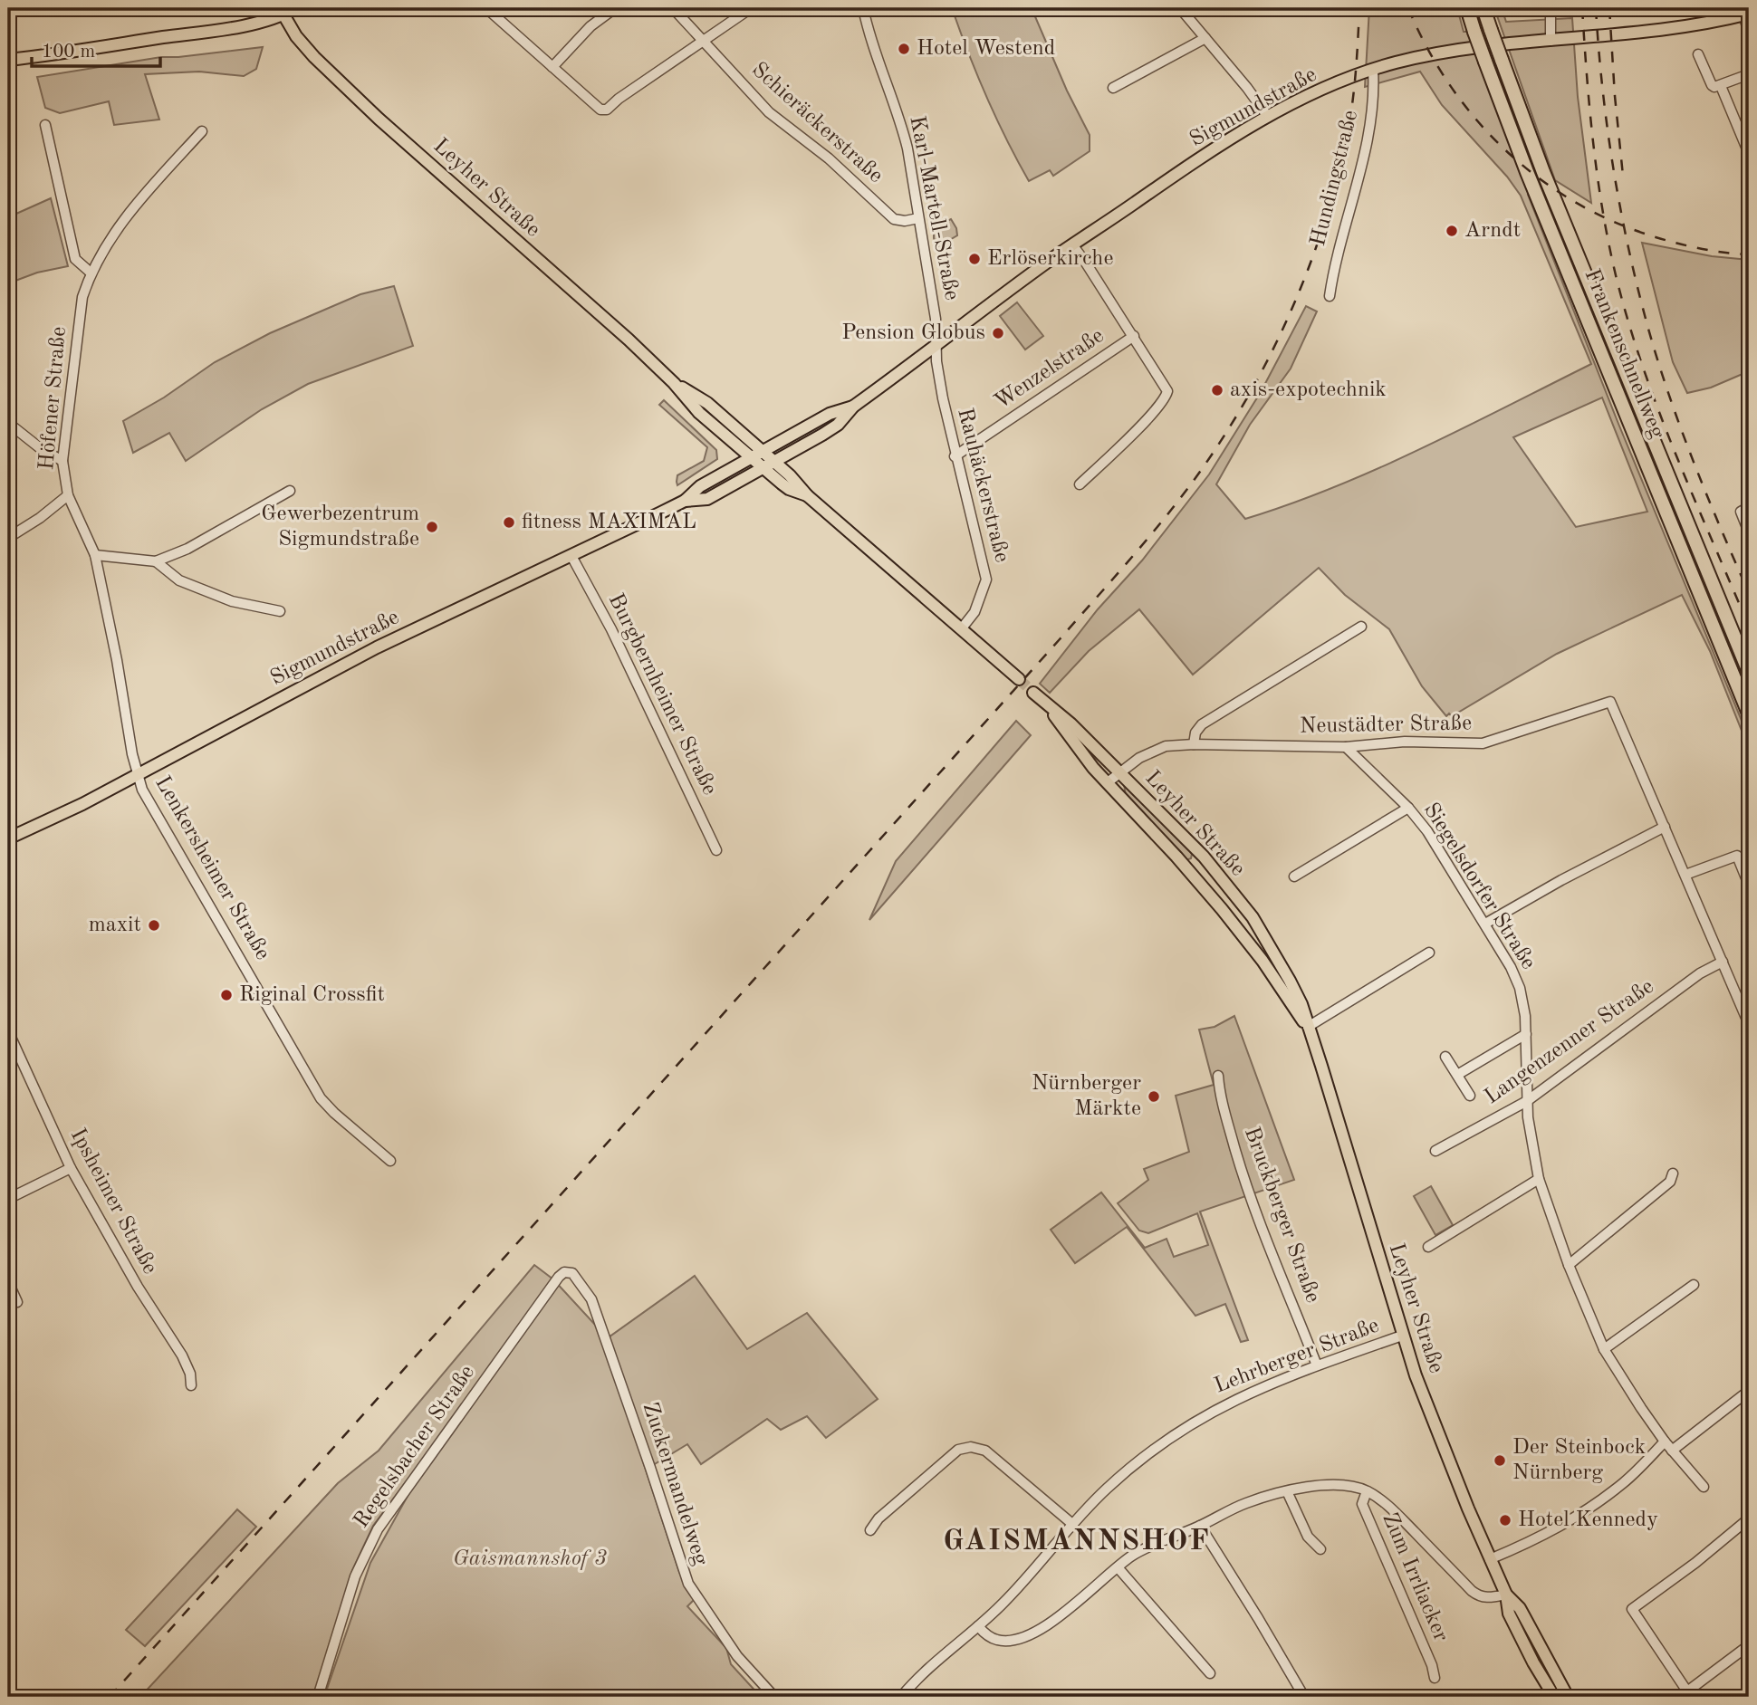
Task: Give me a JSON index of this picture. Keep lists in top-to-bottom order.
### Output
{
  "streets": {
    "highway": ["Frankenschnellweg"],
    "main road": ["Sigmundstraße", "Leyher Straße"],
    "street": [
      "Schieräckerstraße",
      "Hundingstraße",
      "Karl-Martell-Straße",
      "Wenzelstraße",
      "Höfener Straße",
      "Rauhäckerstraße",
      "Burgbernheimer Straße",
      "Neustädter Straße",
      "Lenkersheimer Straße",
      "Siegelsdorfer Straße",
      "Langenzenner Straße",
      "Ipsheimer Straße",
      "Bruckberger Straße",
      "Lehrberger Straße",
      "Regelsbacher Straße",
      "Zuckermandelweg",
      "Zum Irrliacker"
    ]
  },
  "crossings": [
    ["Sigmundstraße", "Hundingstraße"],
    ["Sigmundstraße", "Leyher Straße"],
    ["Sigmundstraße", "Karl-Martell-Straße"],
    ["Sigmundstraße", "Höfener Straße"],
    ["Sigmundstraße", "Rauhäckerstraße"],
    ["Sigmundstraße", "Burgbernheimer Straße"],
    ["Sigmundstraße", "Lenkersheimer Straße"],
    ["Schieräckerstraße", "Karl-Martell-Straße"],
    ["Leyher Straße", "Rauhäckerstraße"],
    ["Leyher Straße", "Neustädter Straße"],
    ["Leyher Straße", "Lehrberger Straße"],
    ["Karl-Martell-Straße", "Rauhäckerstraße"],
    ["Wenzelstraße", "Rauhäckerstraße"],
    ["Höfener Straße", "Lenkersheimer Straße"],
    ["Neustädter Straße", "Siegelsdorfer Straße"],
    ["Neustädter Straße", "Langenzenner Straße"],
    ["Siegelsdorfer Straße", "Langenzenner Straße"],
    ["Bruckberger Straße", "Lehrberger Straße"],
    ["Regelsbacher Straße", "Zuckermandelweg"]
  ],
  "districts": ["GAISMANNSHOF"],
  "parks": ["Gaismannshof 3"],
  "places": [
    "Hotel Westend",
    "Arndt",
    "Erlöserkirche",
    "Pension Globus",
    "axis-expotechnik",
    "fitness MAXIMAL",
    "Gewerbezentrum Sigmundstraße",
    "maxit",
    "Riginal Crossfit",
    "Nürnberger Märkte",
    "Der Steinbock Nürnberg",
    "Hotel Kennedy"
  ],
  "scale_bar": "100 m"
}
